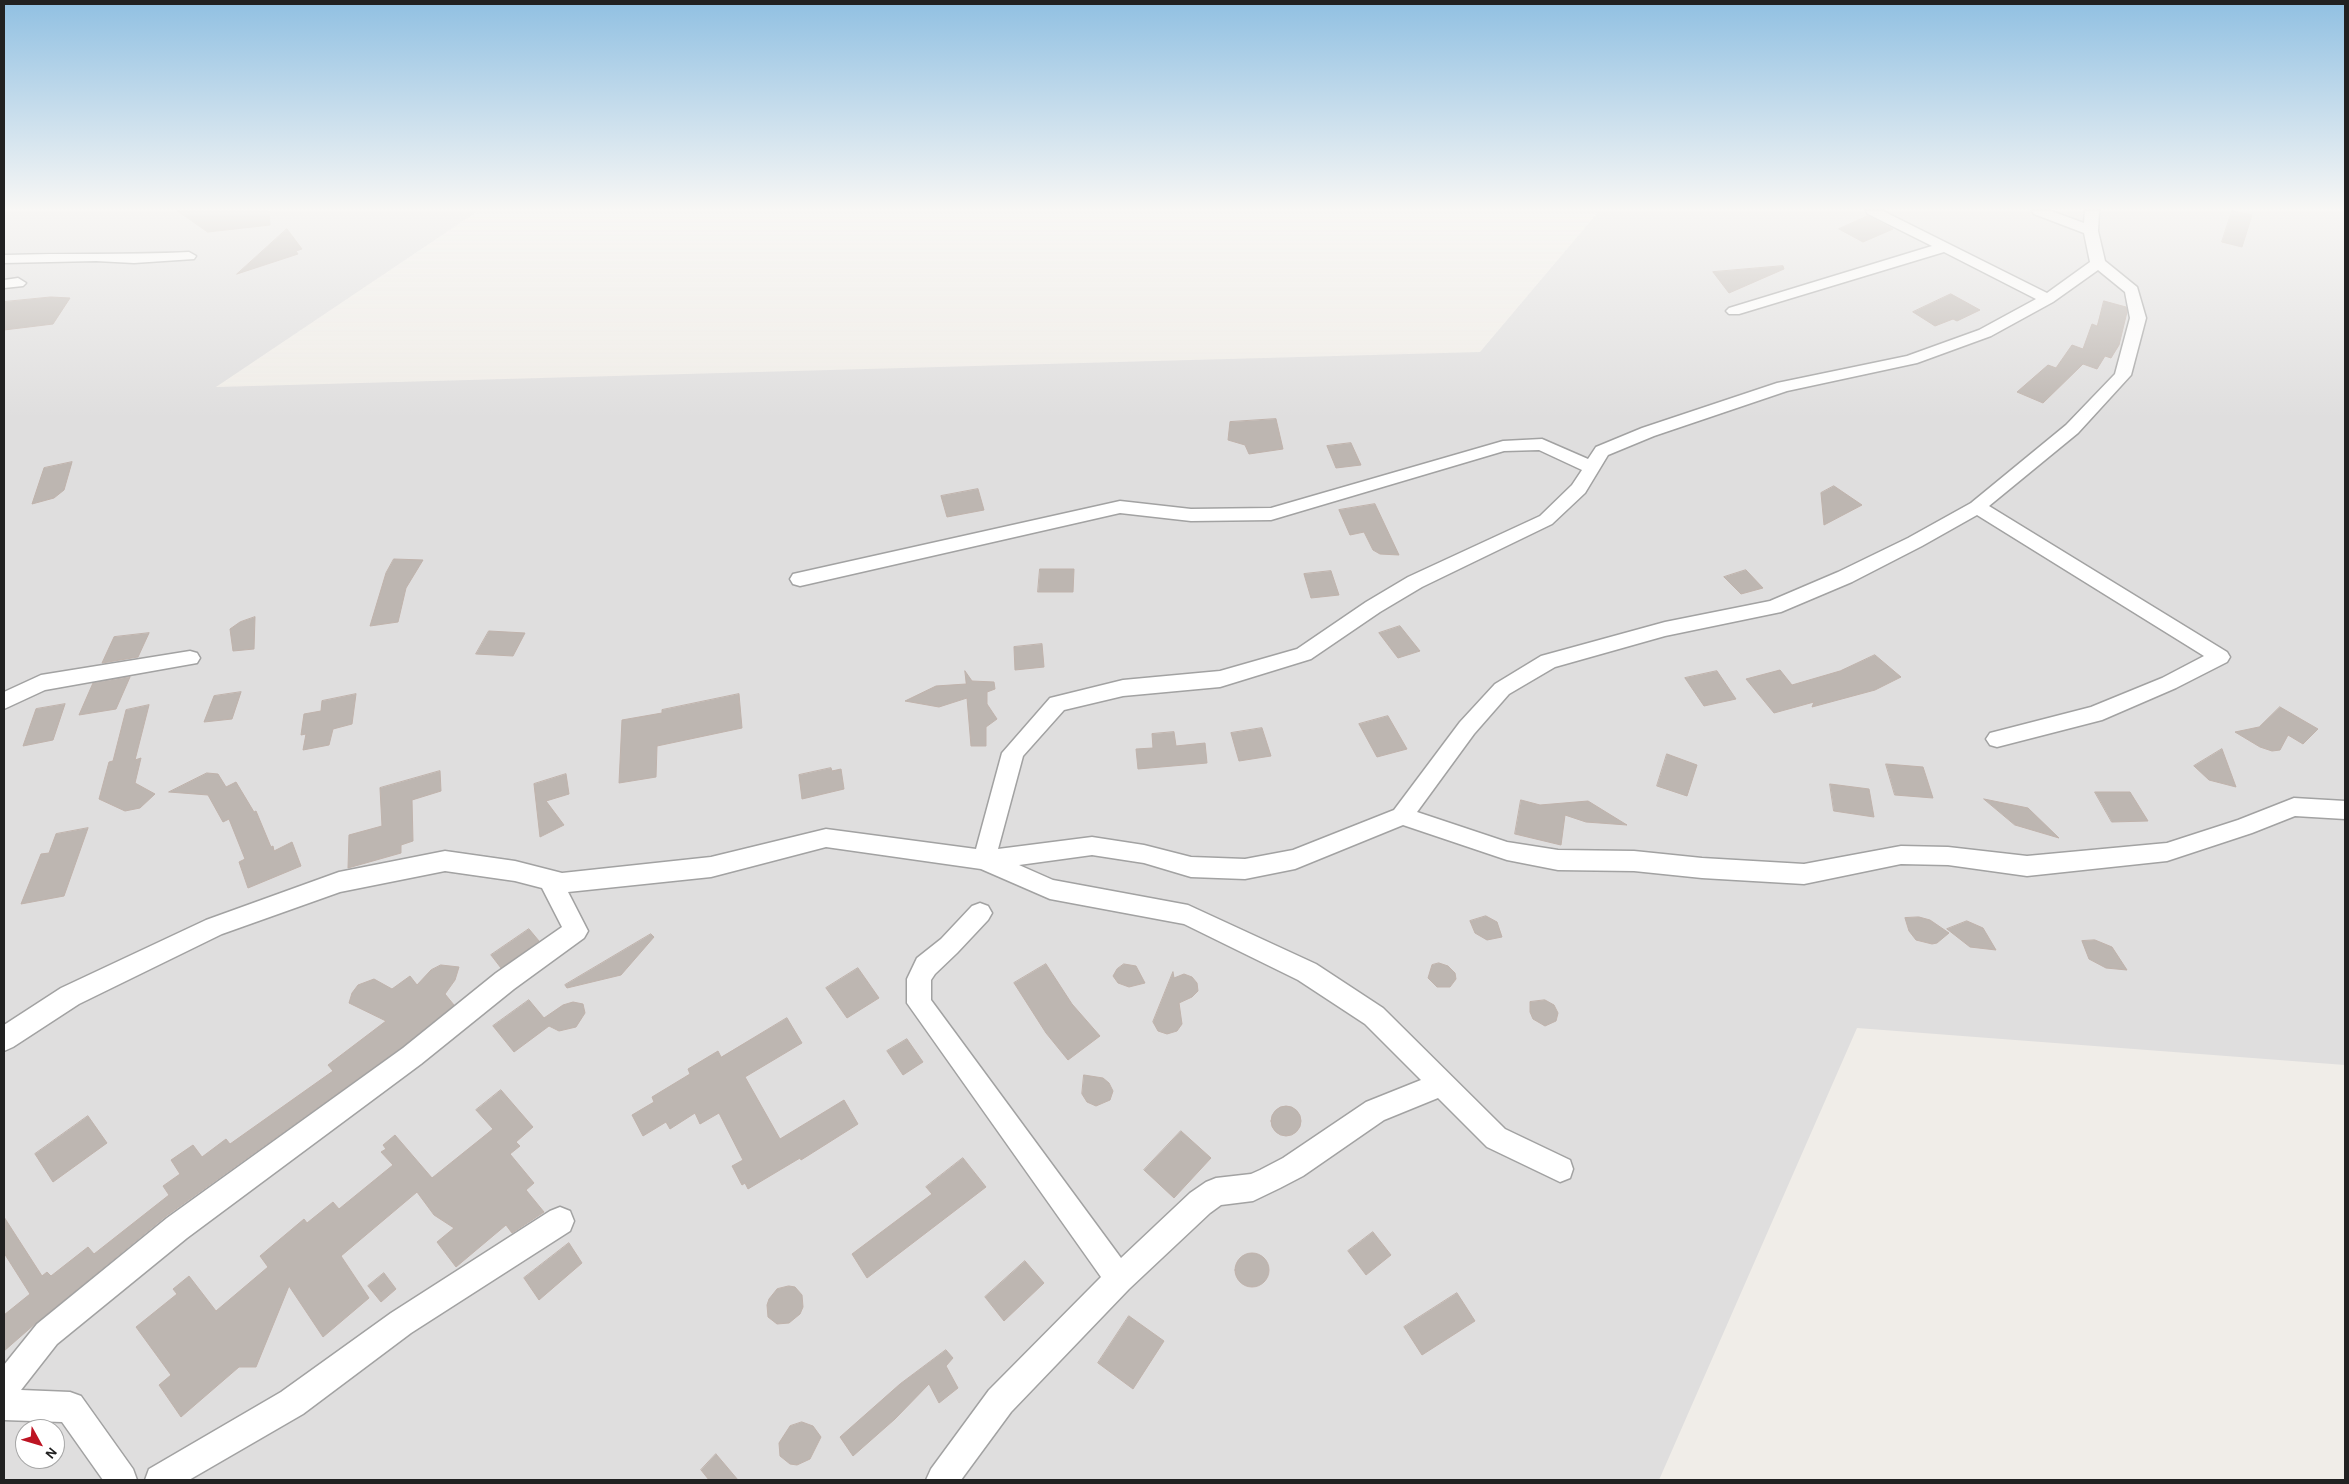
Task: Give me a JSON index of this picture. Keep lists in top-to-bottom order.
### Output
{
  "north": "bottom right"
}
